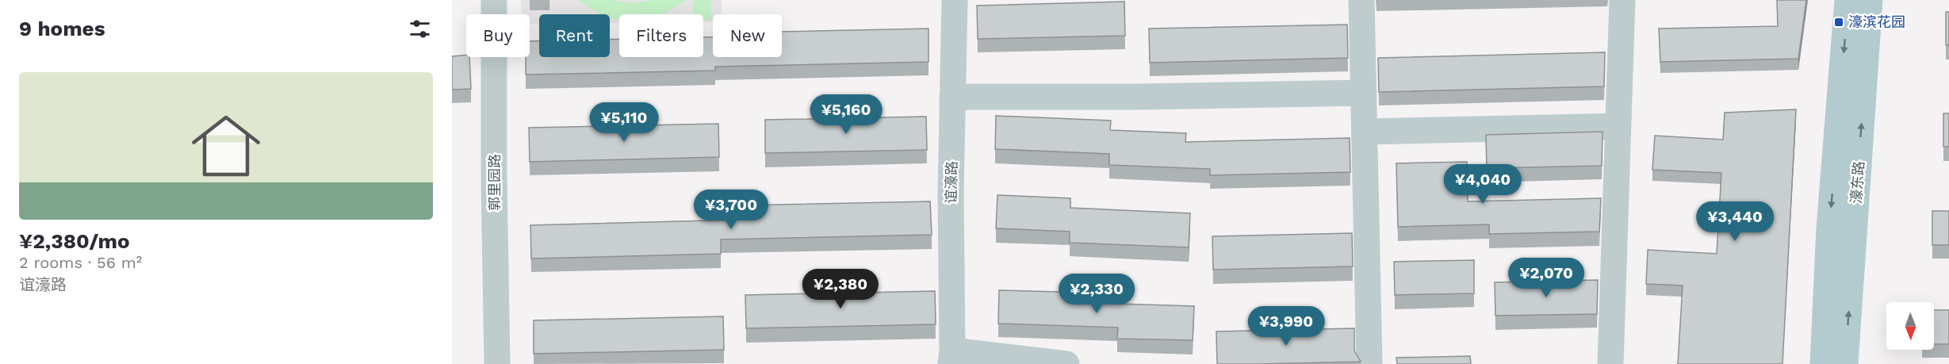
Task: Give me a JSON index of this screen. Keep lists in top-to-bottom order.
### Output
{
  "streets": {
    "main road": ["濠东路"],
    "street": ["郭里园路", "谊濠路"]
  },
  "places": {
    "transit": ["濠滨花园"]
  },
  "north": "bottom",
  "page": {
    "heading": "9 homes",
    "chip": [
      "Buy",
      "Rent",
      "Filters",
      "New"
    ],
    "list": [
      {
        "name": "¥2,380/mo",
        "note": "2 rooms · 56 m² · 谊濠路"
      }
    ],
    "price": [
      "¥5,160",
      "¥5,110",
      "¥4,040",
      "¥3,700",
      "¥3,440",
      "¥2,070",
      "¥2,380",
      "¥2,330",
      "¥3,990"
    ]
  }
}
